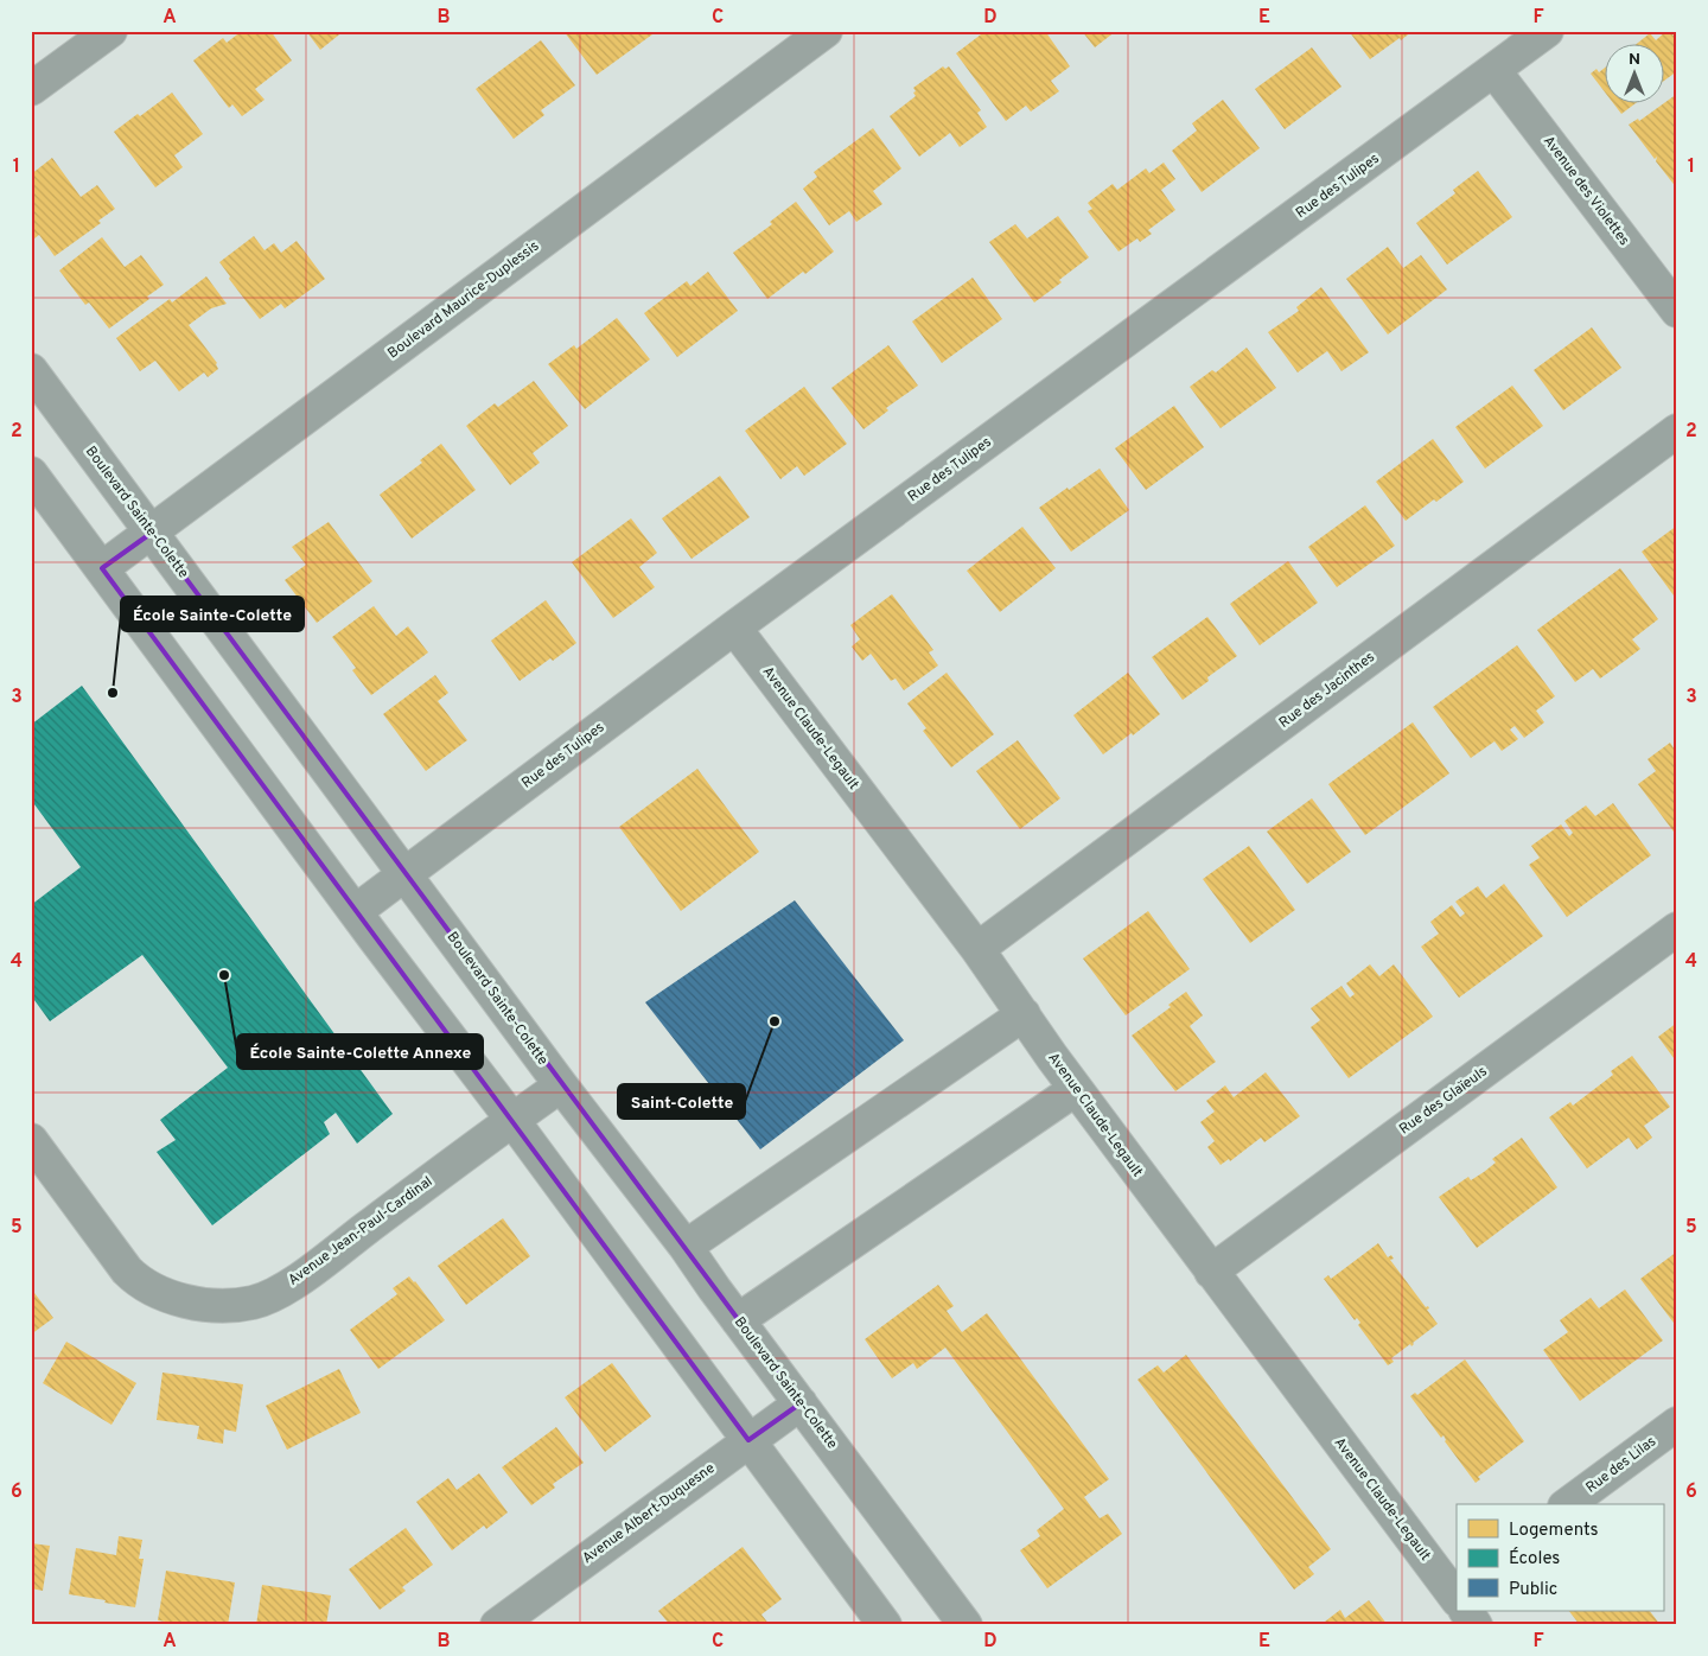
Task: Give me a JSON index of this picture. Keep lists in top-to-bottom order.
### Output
{
  "streets": {
    "street": [
      "Rue des Tulipes",
      "Avenue des Violettes",
      "Boulevard Maurice-Duplessis",
      "Boulevard Sainte-Colette",
      "Rue des Jacinthes",
      "Avenue Claude-Legault",
      "Rue des Glaïeuls",
      "Avenue Jean-Paul-Cardinal",
      "Rue des Lilas",
      "Avenue Albert-Duquesne"
    ]
  },
  "crossings": [
    ["Rue des Tulipes", "Avenue des Violettes"],
    ["Rue des Tulipes", "Boulevard Sainte-Colette"],
    ["Rue des Tulipes", "Avenue Claude-Legault"],
    ["Boulevard Maurice-Duplessis", "Boulevard Sainte-Colette"],
    ["Boulevard Sainte-Colette", "Avenue Jean-Paul-Cardinal"],
    ["Boulevard Sainte-Colette", "Avenue Albert-Duquesne"],
    ["Rue des Jacinthes", "Avenue Claude-Legault"],
    ["Avenue Claude-Legault", "Rue des Glaïeuls"]
  ],
  "places": ["École Sainte-Colette", "École Sainte-Colette Annexe", "Saint-Colette"],
  "legend": ["Logements", "Écoles", "Public"],
  "north": "top",
  "grid": {
    "columns": [
      "A",
      "B",
      "C",
      "D",
      "E",
      "F"
    ],
    "rows": [
      "1",
      "2",
      "3",
      "4",
      "5",
      "6"
    ]
  }
}
